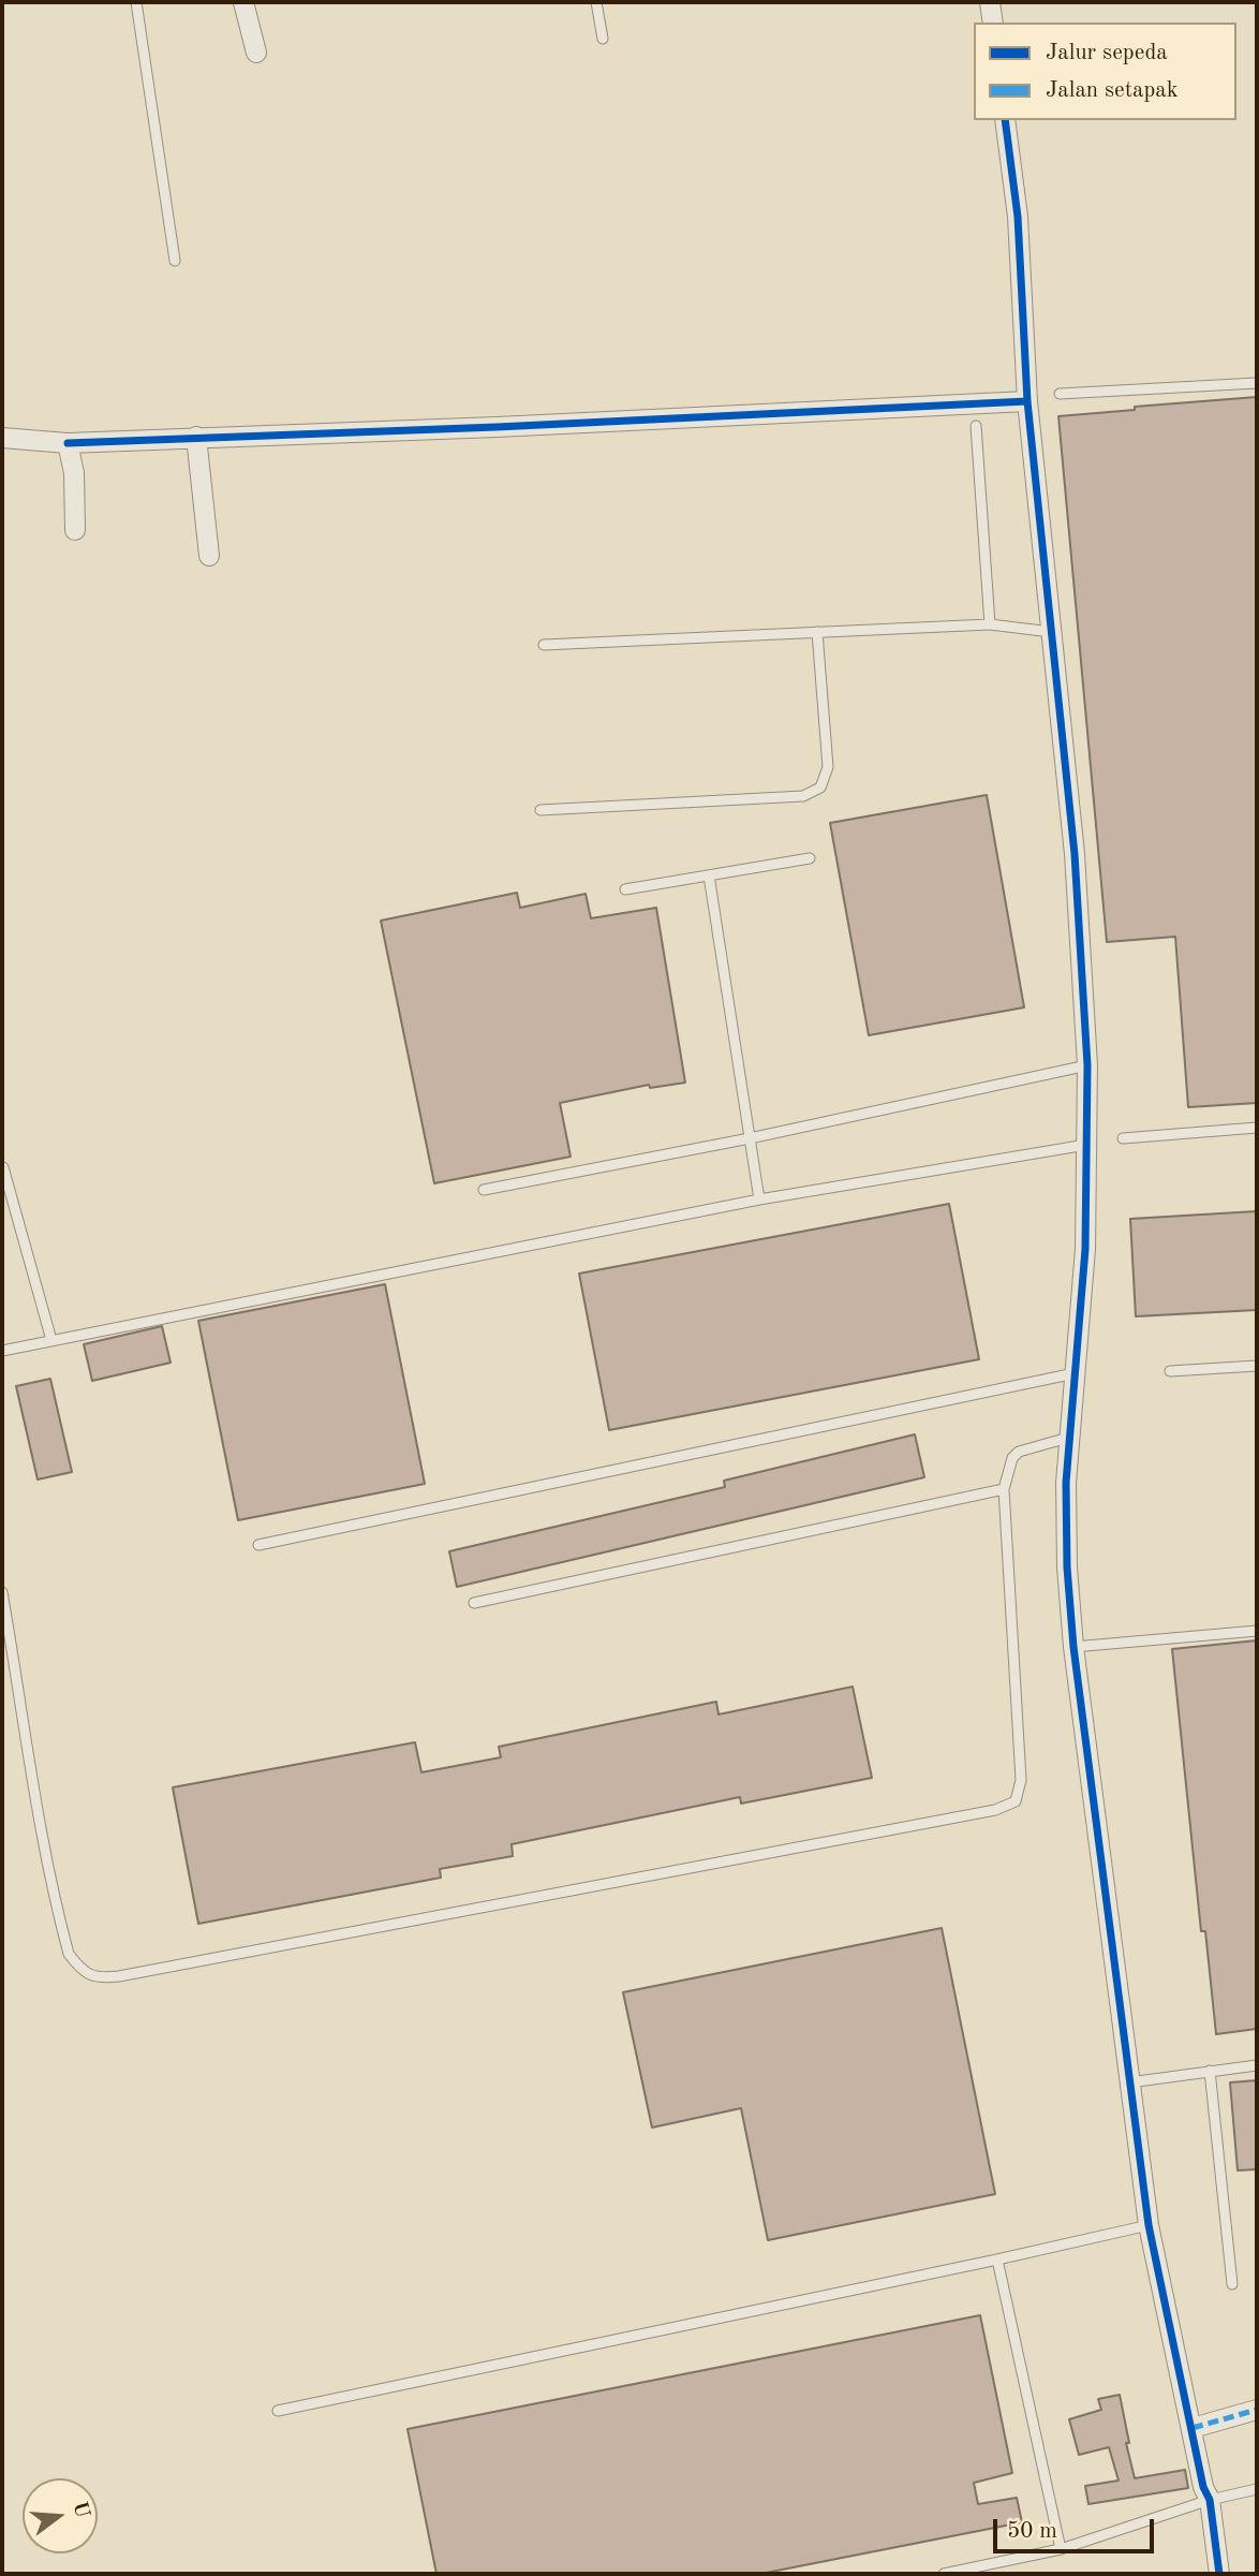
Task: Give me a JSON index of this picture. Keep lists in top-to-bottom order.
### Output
{
  "legend": ["Jalur sepeda", "Jalan setapak"],
  "scale_bar": "50 m",
  "north": "right"
}
